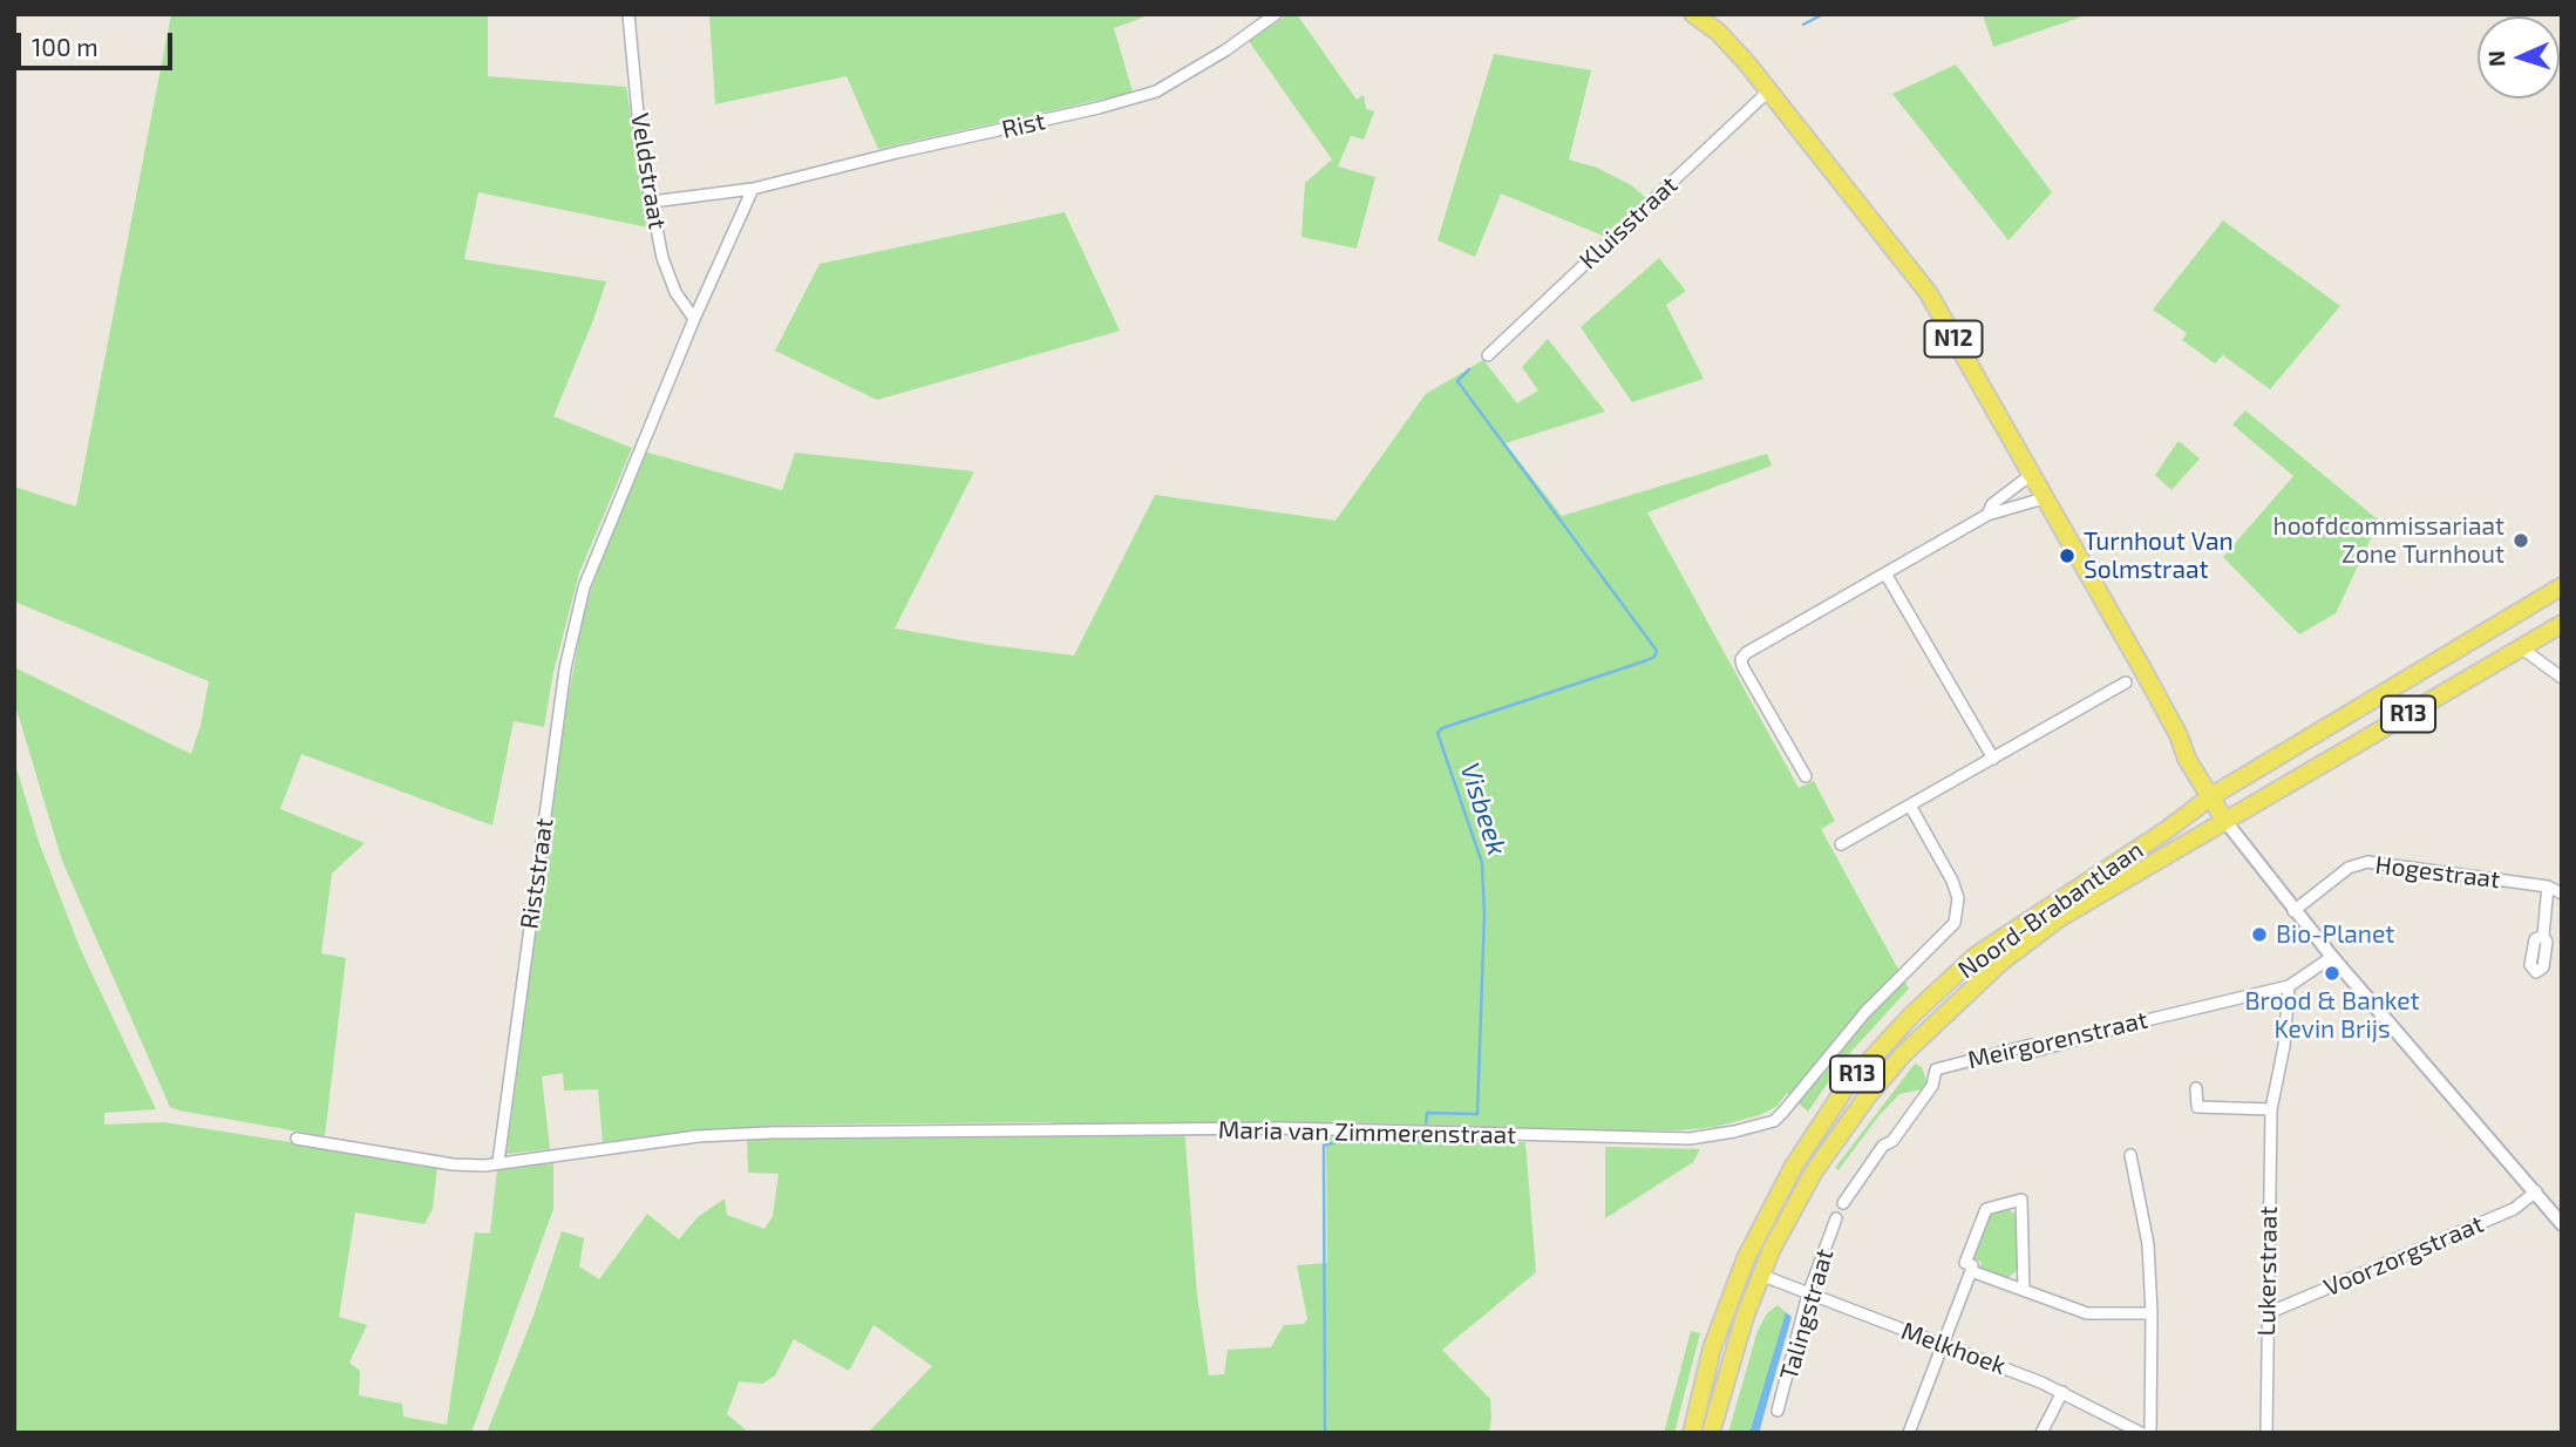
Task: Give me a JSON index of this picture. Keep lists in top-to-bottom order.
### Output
{
  "streets": {
    "main road": ["N12", "R13", "Noord-Brabantlaan"],
    "street": [
      "Rist",
      "Veldstraat",
      "Kluisstraat",
      "Hogestraat",
      "Riststraat",
      "Meirgorenstraat",
      "Maria van Zimmerenstraat",
      "Voorzorgstraat",
      "Lukerstraat",
      "Talingstraat",
      "Melkhoek"
    ]
  },
  "crossings": [
    ["Rist", "Veldstraat"],
    ["Veldstraat", "Riststraat"],
    ["Kluisstraat", "N12"],
    ["N12", "Noord-Brabantlaan"],
    ["Riststraat", "Maria van Zimmerenstraat"],
    ["Noord-Brabantlaan", "Melkhoek"],
    ["Meirgorenstraat", "Lukerstraat"],
    ["Voorzorgstraat", "Lukerstraat"],
    ["Talingstraat", "Melkhoek"]
  ],
  "water": ["Visbeek"],
  "places": [
    "hoofdcommissariaat Zone Turnhout",
    "Turnhout Van Solmstraat",
    "Bio-Planet",
    "Brood & Banket Kevin Brijs"
  ],
  "scale_bar": "100 m",
  "north": "left"
}
